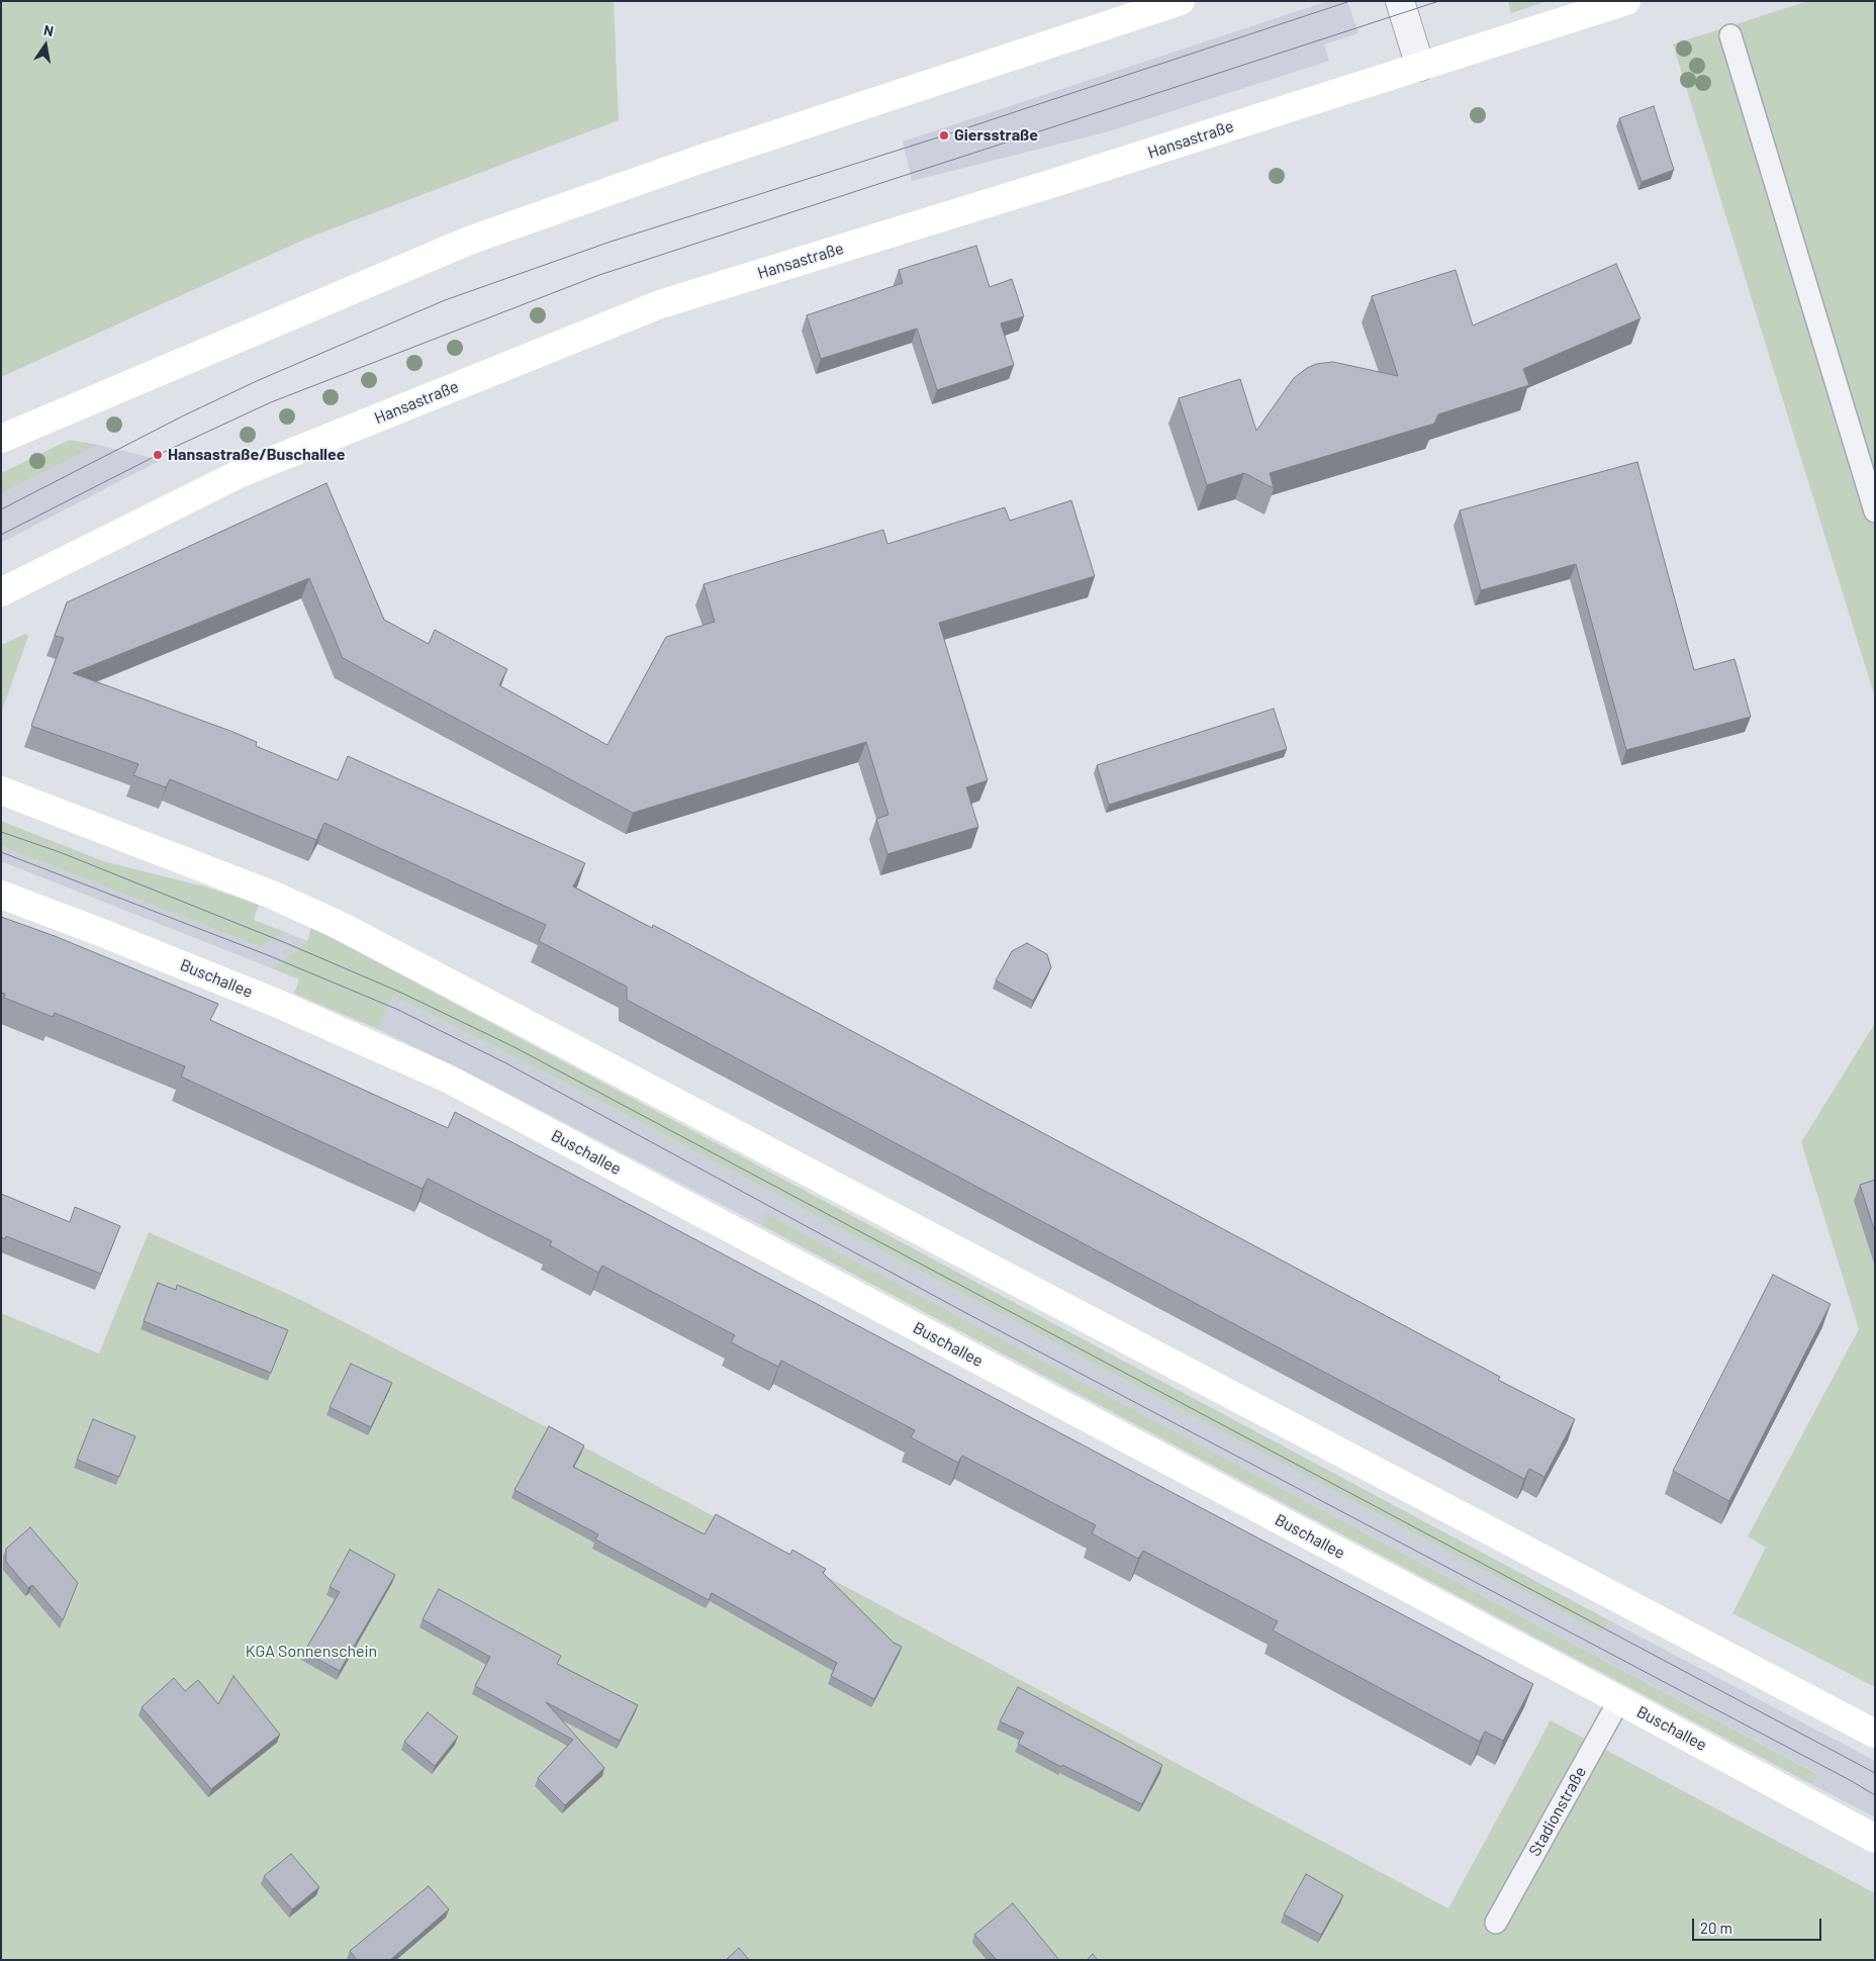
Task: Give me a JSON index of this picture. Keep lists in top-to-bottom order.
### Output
{
  "streets": {
    "main road": ["Hansastraße", "Buschallee"],
    "lane": ["Stadionstraße"]
  },
  "crossings": [
    ["Buschallee", "Stadionstraße"]
  ],
  "parks": ["KGA Sonnenschein"],
  "places": ["Giersstraße", "Hansastraße/Buschallee"],
  "scale_bar": "20 m",
  "north": "top"
}
